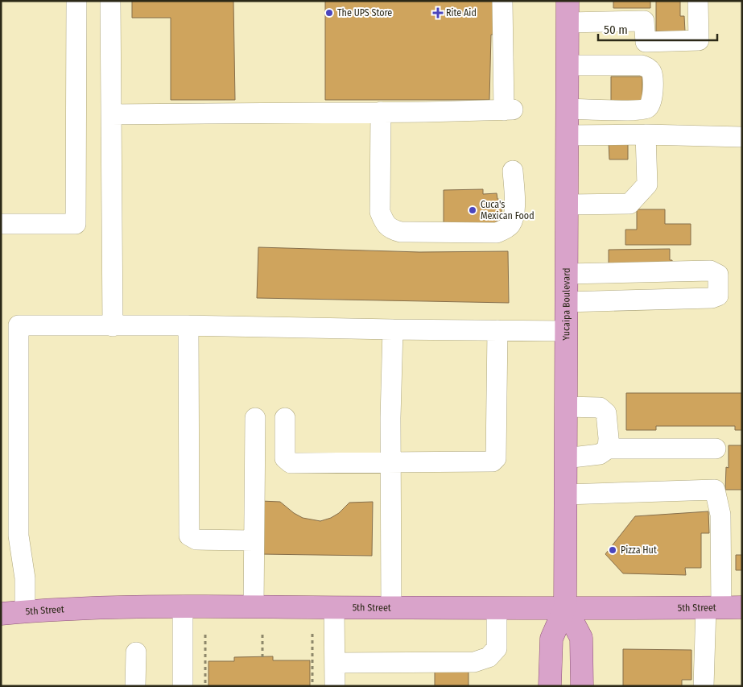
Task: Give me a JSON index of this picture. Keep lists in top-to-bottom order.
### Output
{
  "streets": {
    "main road": ["Yucaipa Boulevard", "5th Street"]
  },
  "crossings": [
    ["Yucaipa Boulevard", "5th Street"]
  ],
  "places": {
    "other": ["The UPS Store", "Cuca's Mexican Food", "Pizza Hut"],
    "health": ["Rite Aid"]
  },
  "scale_bar": "50 m"
}
